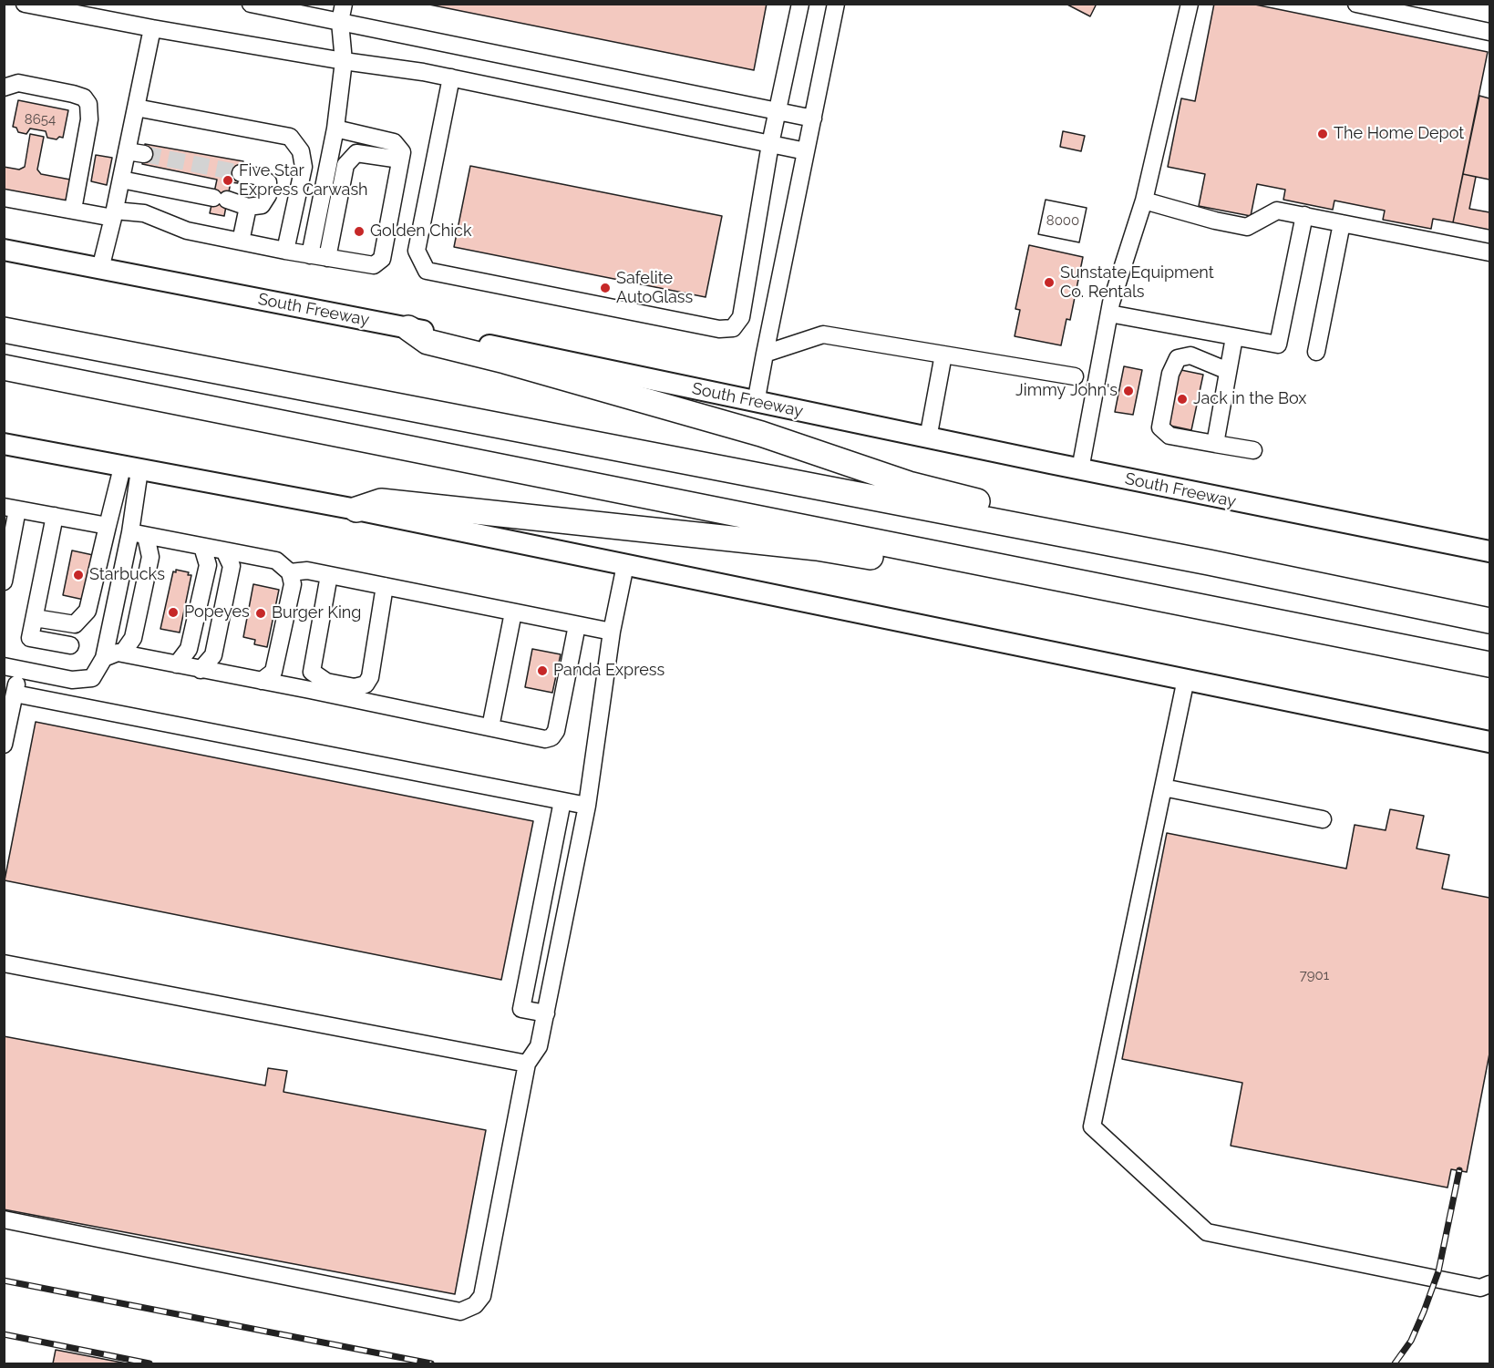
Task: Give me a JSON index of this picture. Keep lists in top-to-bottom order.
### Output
{
  "streets": {
    "main road": ["South Freeway"]
  },
  "places": [
    "The Home Depot",
    "Five Star Express Carwash",
    "Golden Chick",
    "Sunstate Equipment Co. Rentals",
    "Safelite AutoGlass",
    "Jimmy John's",
    "Jack in the Box",
    "Starbucks",
    "Popeyes",
    "Burger King",
    "Panda Express"
  ],
  "house_numbers": ["8654", "8000", "7901"]
}
